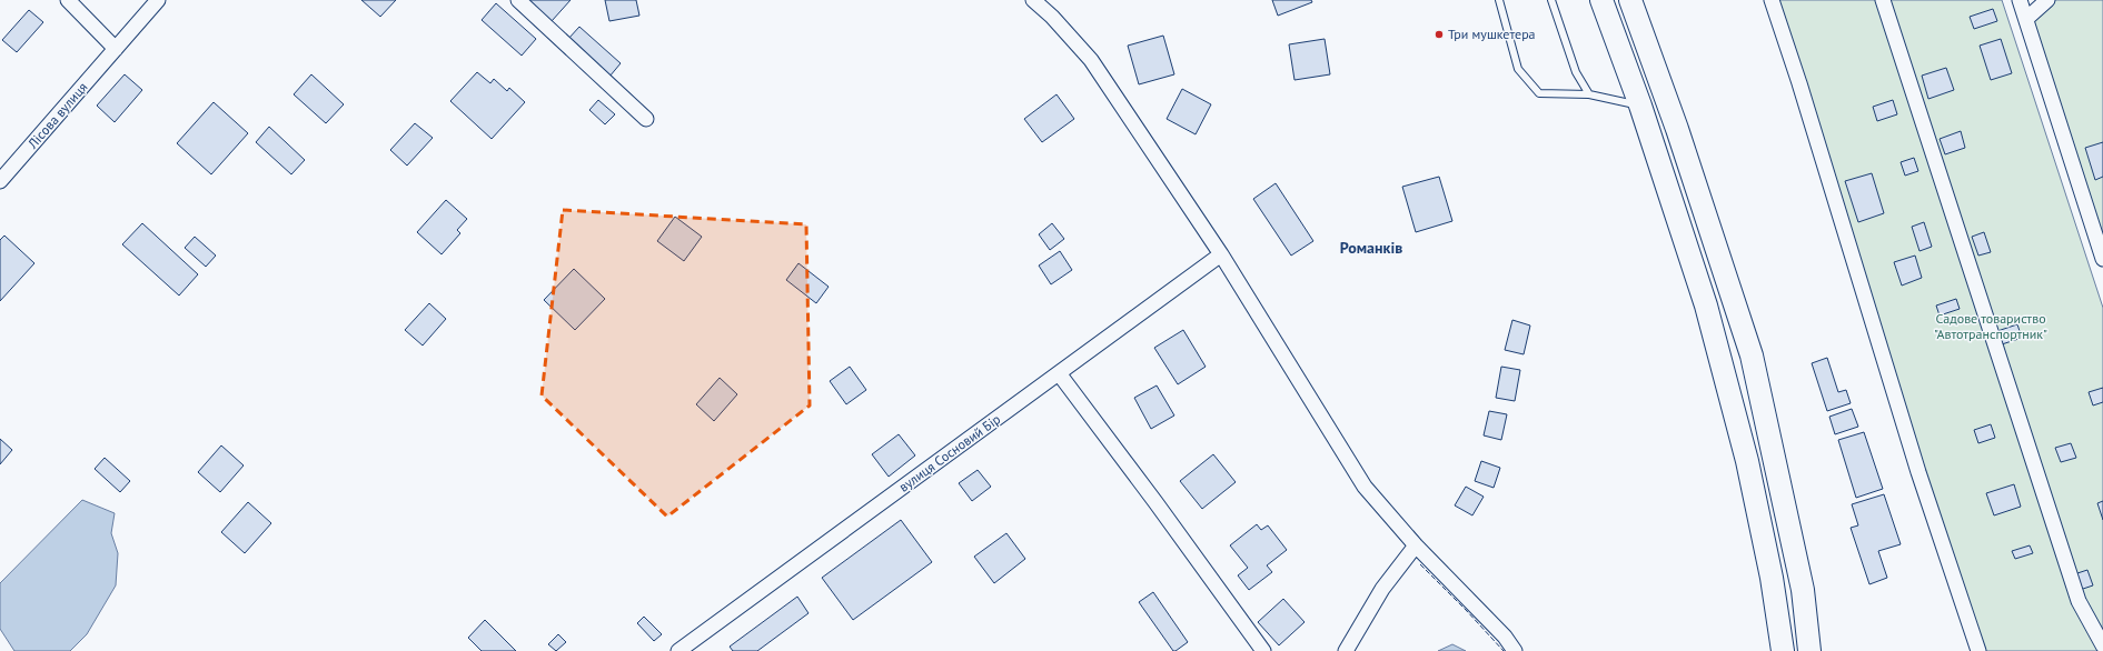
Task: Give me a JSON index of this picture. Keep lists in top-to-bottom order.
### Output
{
  "streets": {
    "street": ["Лісова вулиця", "вулиця Сосновий Бір"]
  },
  "districts": ["Романків"],
  "parks": ["Садове товариство \"Автотранспортник\""],
  "places": ["Три мушкетера"]
}
